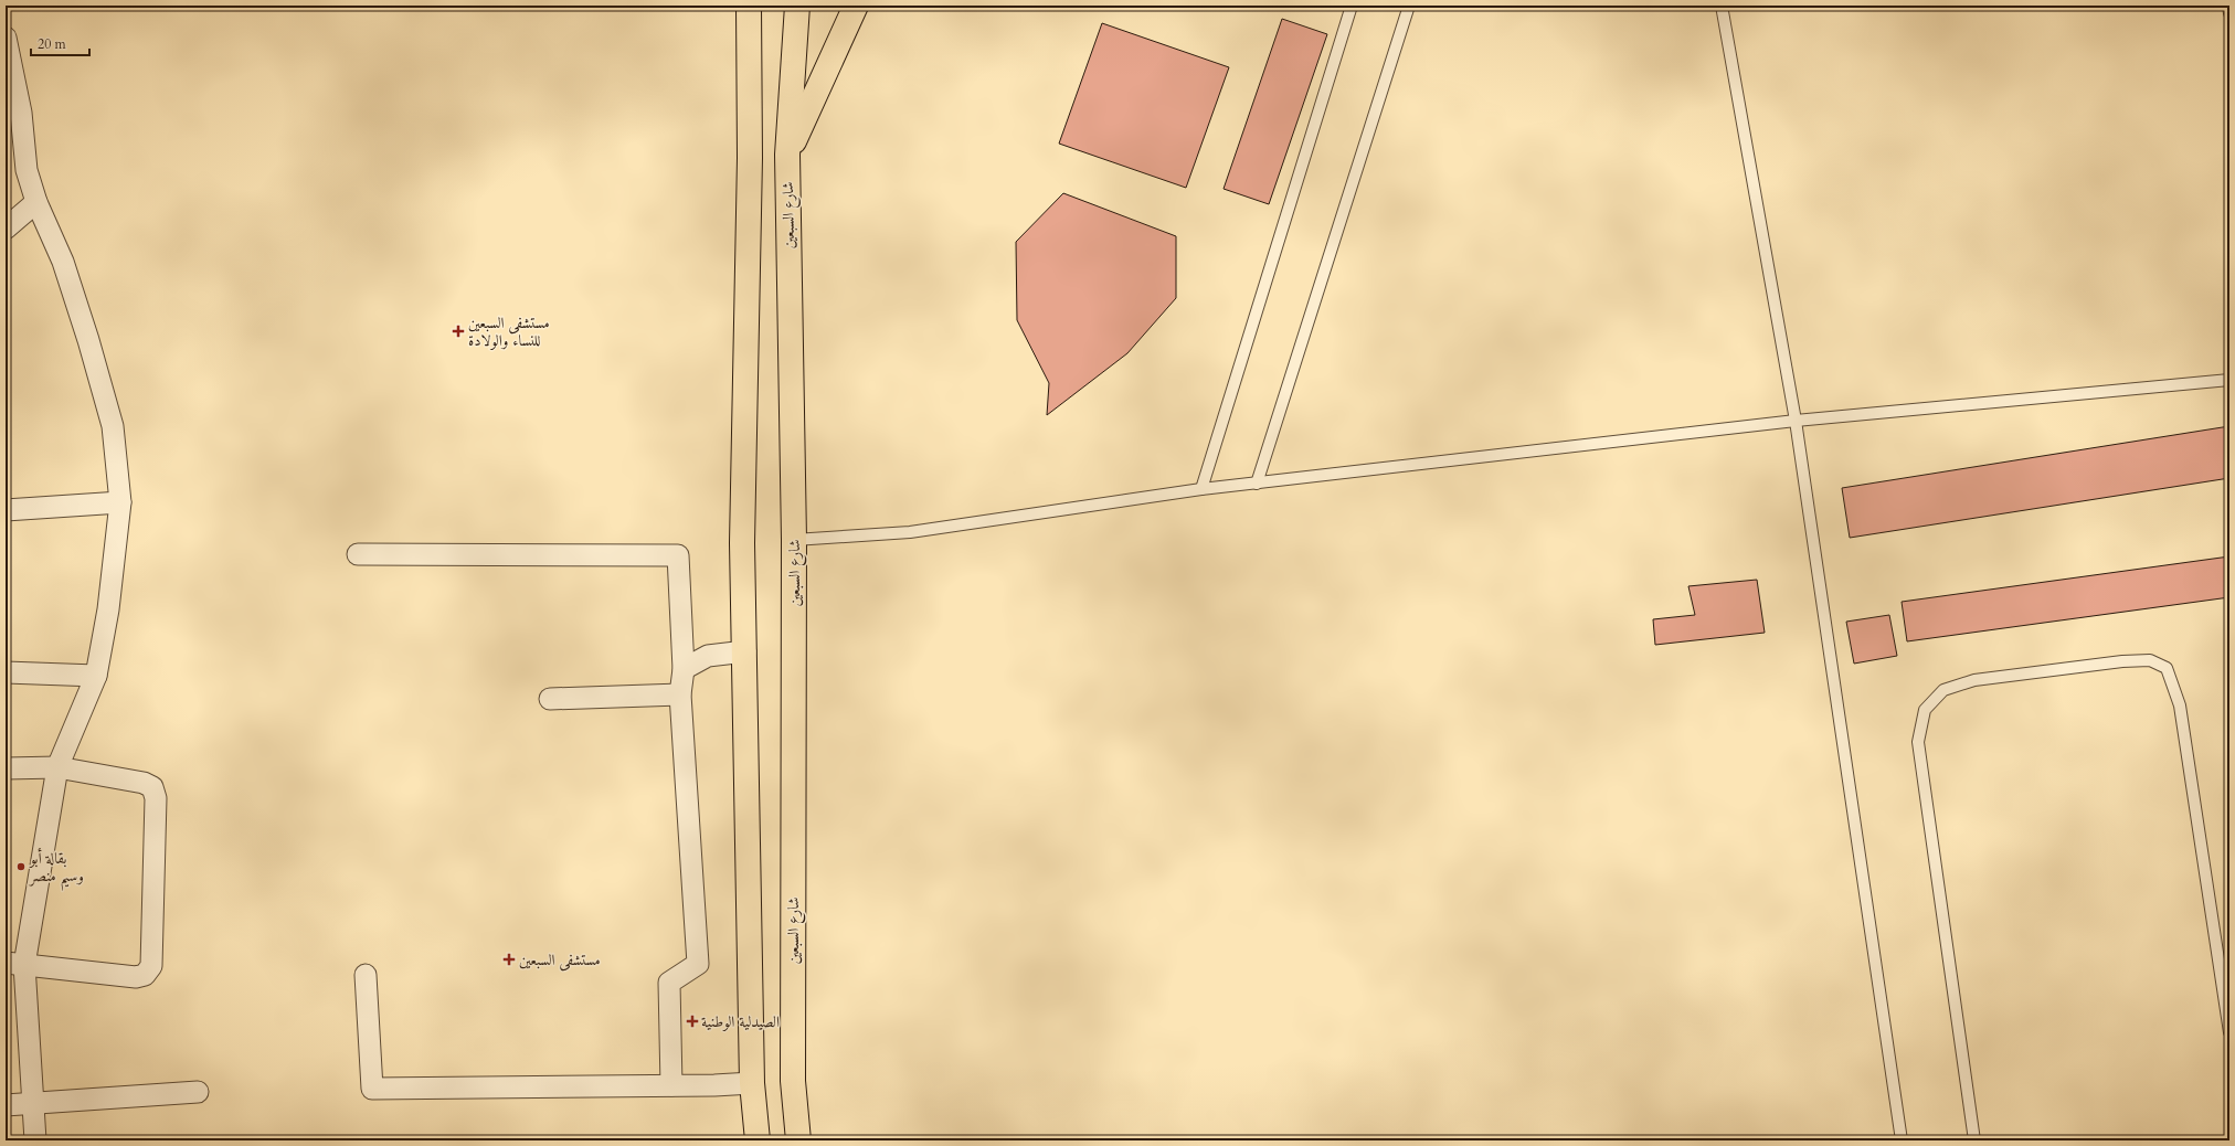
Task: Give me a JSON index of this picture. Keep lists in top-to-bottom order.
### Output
{
  "streets": {
    "main road": ["شارع السبعين"]
  },
  "places": {
    "health": ["مستشفى السبعين للنساء والولادة", "مستشفى السبعين", "الصيدلية الوطنية"],
    "other": ["بقالة أبو وسيم منصر"]
  },
  "scale_bar": "20 m"
}
